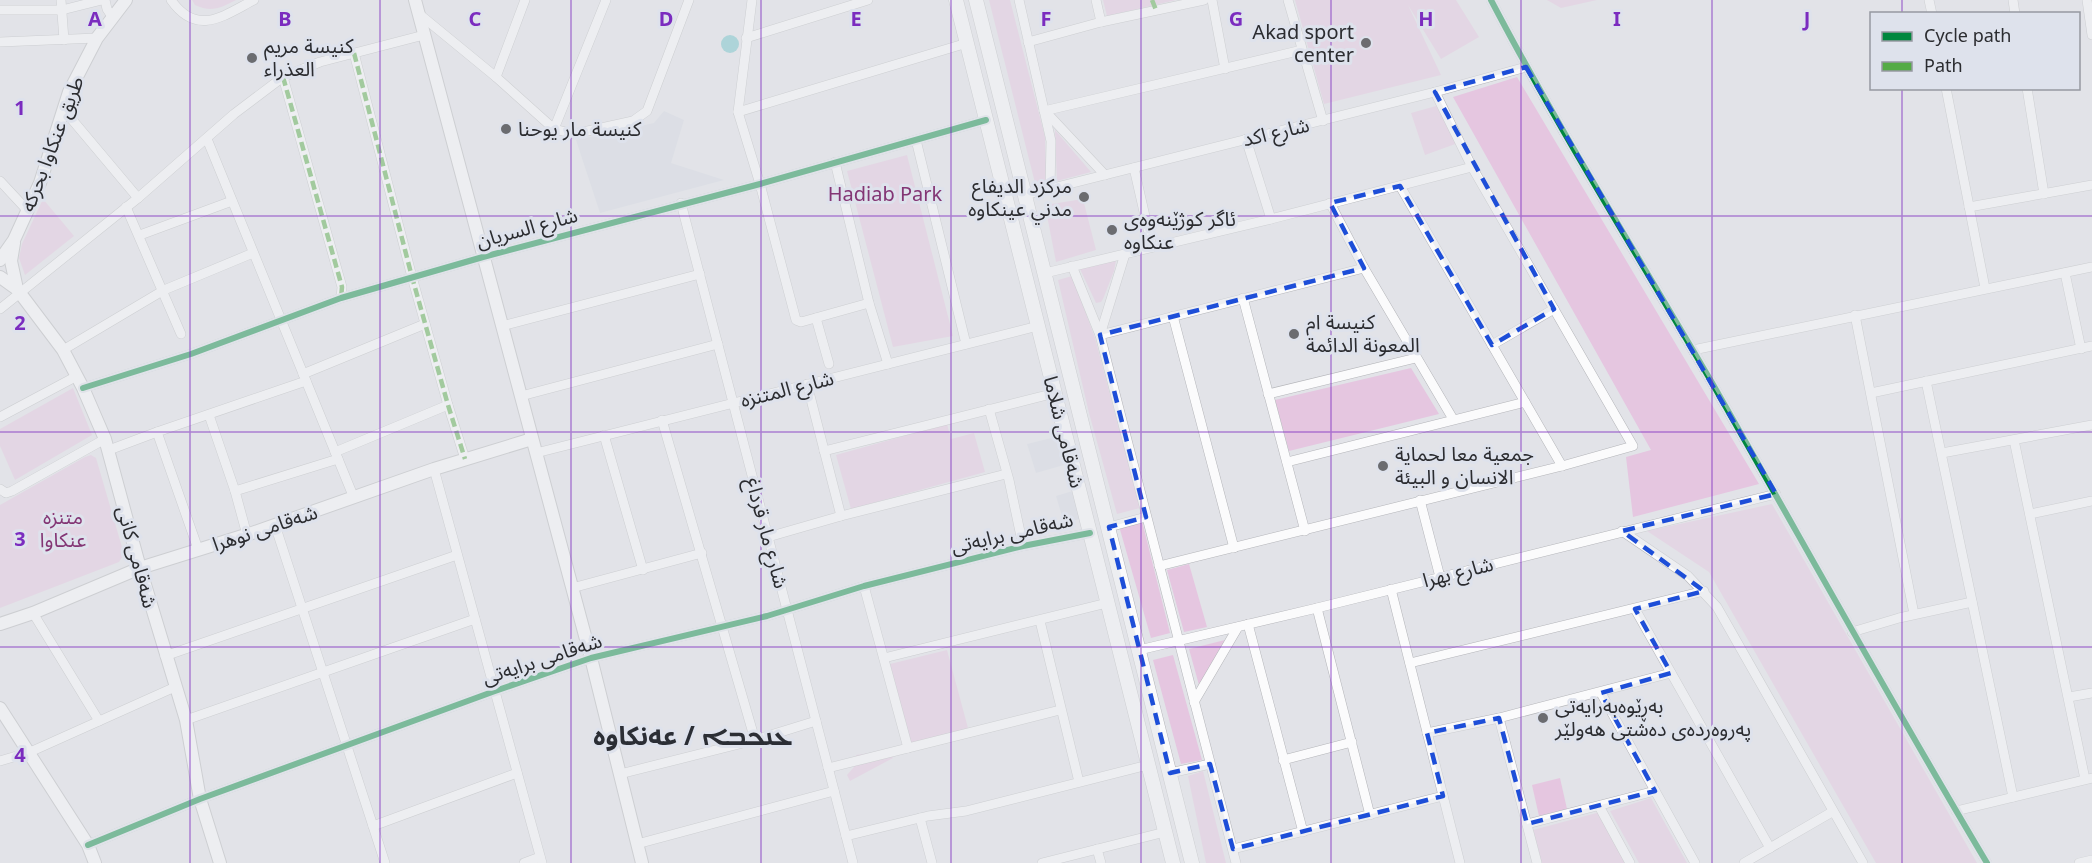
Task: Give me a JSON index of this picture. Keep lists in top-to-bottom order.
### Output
{
  "streets": {
    "main road": ["شەقامی شلاما"],
    "street": [
      "شارع اكد",
      "طريق عنكاوا بحركه",
      "شارع السريان",
      "شارع المتنزه",
      "شەقامی نوهرا",
      "شارع مار قرداغ",
      "شەقامی برایەتی",
      "شەقامی کانی",
      "شارع بهرا"
    ]
  },
  "crossings": [
    ["شارع اكد", "شەقامی شلاما"],
    ["شارع السريان", "شەقامی شلاما"],
    ["شارع السريان", "شارع مار قرداغ"],
    ["شارع السريان", "شەقامی کانی"],
    ["شارع المتنزه", "شەقامی شلاما"],
    ["شارع المتنزه", "شارع مار قرداغ"],
    ["شەقامی شلاما", "شەقامی برایەتی"],
    ["شەقامی شلاما", "شارع بهرا"],
    ["شەقامی نوهرا", "شەقامی کانی"],
    ["شارع مار قرداغ", "شەقامی برایەتی"],
    ["شەقامی برایەتی", "شەقامی کانی"]
  ],
  "districts": ["ܥܢܟܒܐ / عەنکاوە"],
  "parks": ["Hadiab Park", "متنزه عنكاوا"],
  "places": [
    "Akad sport center",
    "كنيسة مريم العذراء",
    "كنيسة مار يوحنا",
    "مرکزد الدیفاع مدني عينكاوه",
    "ئاگر كوژێنه‌وه‌ی عنكاوه",
    "كنيسة ام المعونة الدائمة",
    "جمعية معا لحماية الانسان و البيئة",
    "بەڕێوەبەرایەتی پەروەردەی دەشتی هەولێر"
  ],
  "legend": ["Cycle path", "Path"],
  "grid": {
    "columns": [
      "A",
      "B",
      "C",
      "D",
      "E",
      "F",
      "G",
      "H",
      "I",
      "J"
    ],
    "rows": [
      "1",
      "2",
      "3",
      "4"
    ]
  }
}
